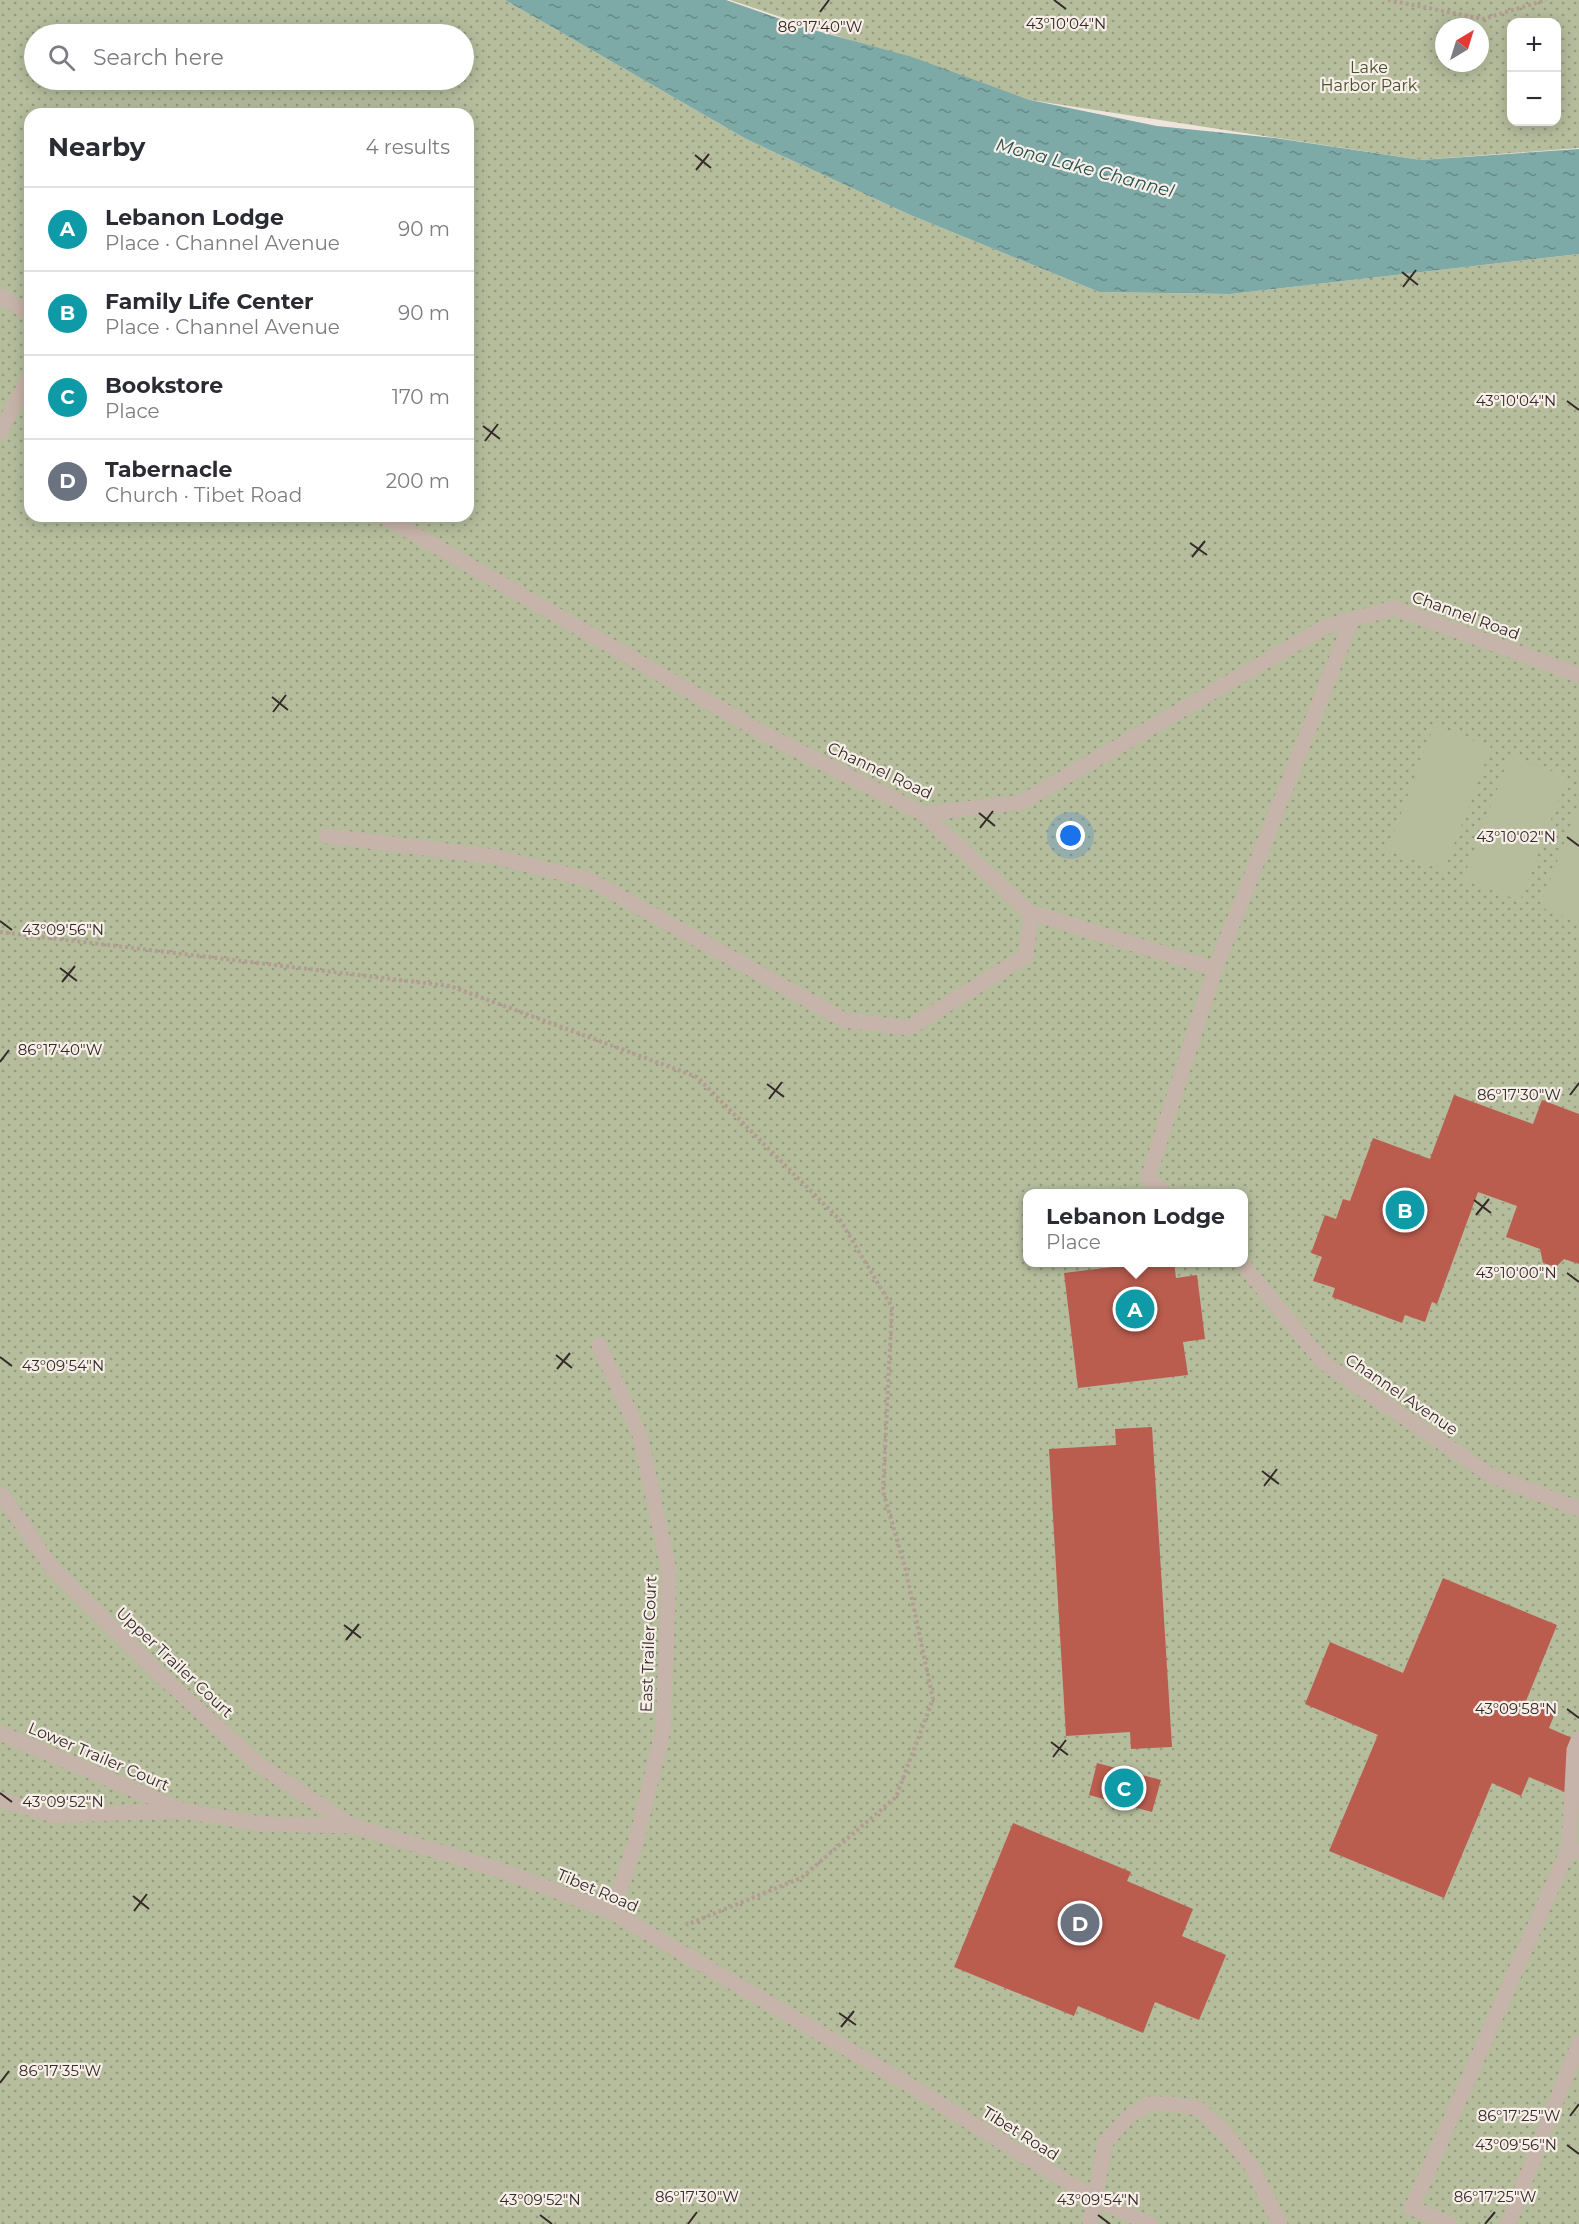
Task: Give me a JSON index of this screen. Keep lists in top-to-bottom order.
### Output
{
  "streets": {
    "street": [
      "Channel Road",
      "Channel Avenue",
      "East Trailer Court",
      "Upper Trailer Court",
      "Lower Trailer Court",
      "Tibet Road"
    ]
  },
  "crossings": [
    ["East Trailer Court", "Tibet Road"],
    ["Upper Trailer Court", "Tibet Road"],
    ["Lower Trailer Court", "Tibet Road"]
  ],
  "water": ["Mona Lake Channel"],
  "parks": ["Lake Harbor Park"],
  "north": "top right",
  "page": {
    "map_buttons": ["+", "−"],
    "search": "Search here",
    "heading": ["Nearby", "4 results"],
    "list": [
      {
        "mark": "A",
        "name": "Lebanon Lodge",
        "note": "Place · Channel Avenue",
        "value": "90 m"
      },
      {
        "mark": "B",
        "name": "Family Life Center",
        "note": "Place · Channel Avenue",
        "value": "90 m"
      },
      {
        "mark": "C",
        "name": "Bookstore",
        "note": "Place",
        "value": "170 m"
      },
      {
        "mark": "D",
        "name": "Tabernacle",
        "note": "Church · Tibet Road",
        "value": "200 m"
      }
    ],
    "pins": [
      "B",
      "A",
      "C",
      "D"
    ],
    "popup": ["Lebanon Lodge", "Place"]
  },
  "coordinates": [
    "43°10'04\"N",
    "86°17'40\"W",
    "43°10'02\"N",
    "43°09'56\"N",
    "86°17'30\"W",
    "43°10'00\"N",
    "43°09'54\"N",
    "43°09'58\"N",
    "43°09'52\"N",
    "86°17'35\"W",
    "86°17'25\"W"
  ]
}
